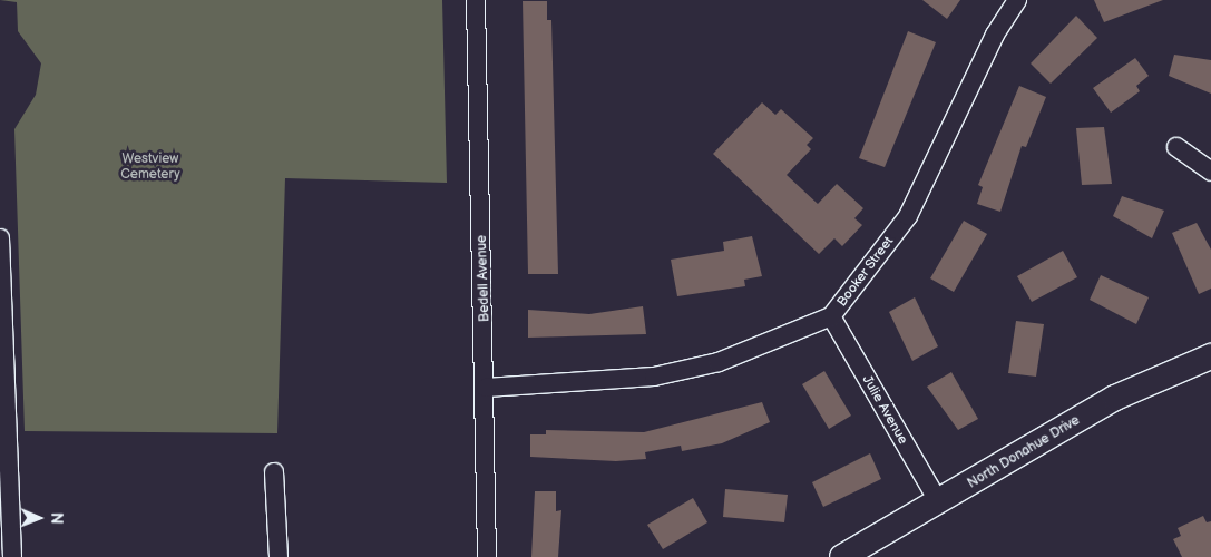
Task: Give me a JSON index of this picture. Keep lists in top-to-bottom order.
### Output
{
  "streets": {
    "street": [
      "Booker Street",
      "Bedell Avenue",
      "Julie Avenue",
      "North Donahue Drive"
    ]
  },
  "crossings": [
    ["Booker Street", "Bedell Avenue"],
    ["Booker Street", "Julie Avenue"],
    ["Julie Avenue", "North Donahue Drive"]
  ],
  "parks": ["Westview Cemetery"],
  "north": "right"
}
